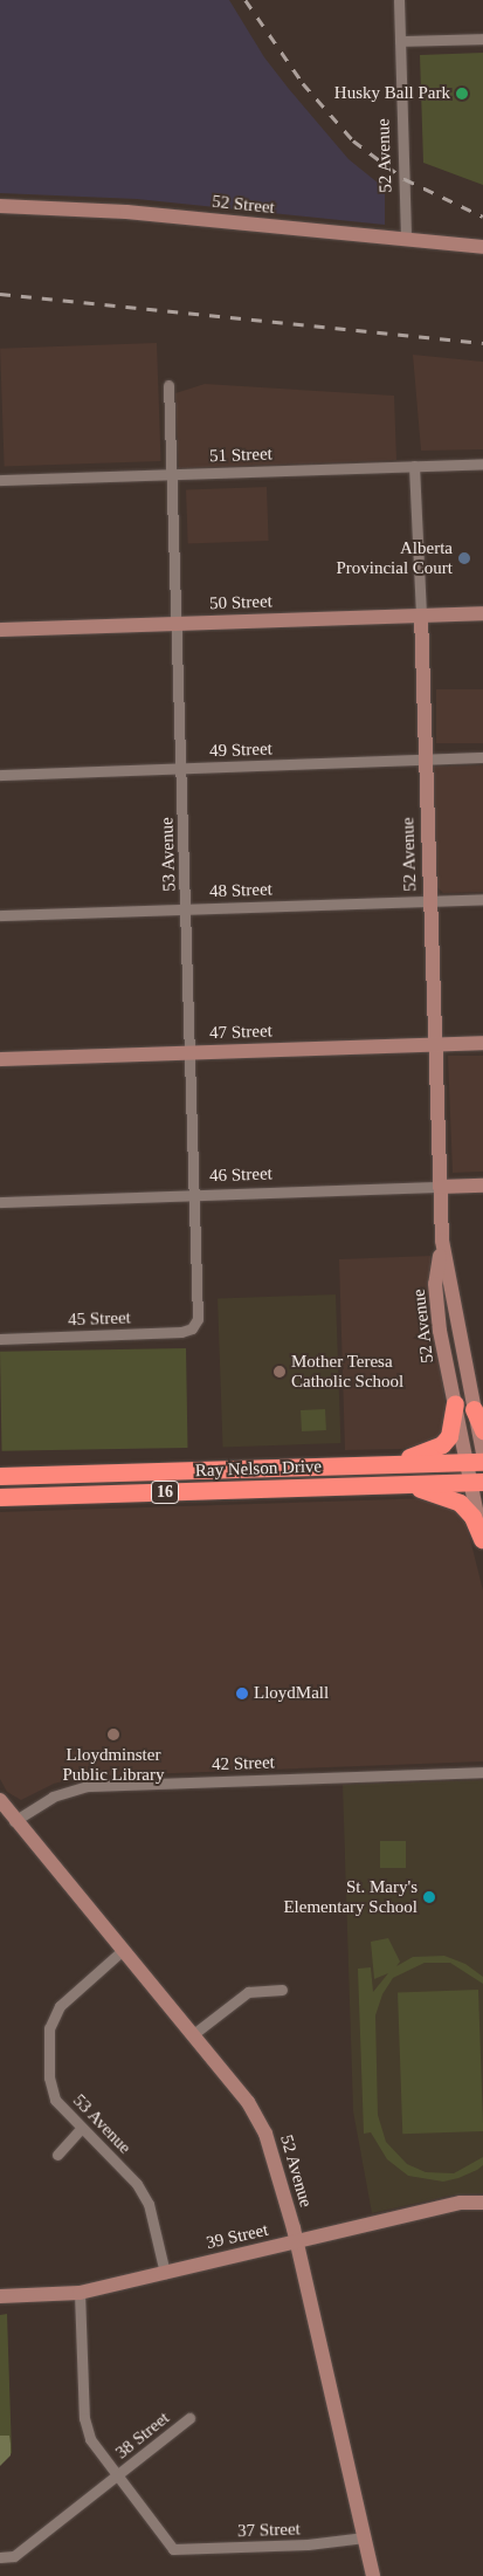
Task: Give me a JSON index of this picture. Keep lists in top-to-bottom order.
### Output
{
  "streets": {
    "highway": ["Ray Nelson Drive", "16"],
    "street": [
      "52 Avenue",
      "52 Street",
      "51 Street",
      "50 Street",
      "49 Street",
      "53 Avenue",
      "48 Street",
      "47 Street",
      "46 Street",
      "45 Street",
      "42 Street",
      "39 Street",
      "38 Street",
      "37 Street"
    ]
  },
  "crossings": [
    ["52 Avenue", "52 Street"],
    ["52 Avenue", "51 Street"],
    ["52 Avenue", "50 Street"],
    ["52 Avenue", "49 Street"],
    ["52 Avenue", "53 Avenue"],
    ["52 Avenue", "48 Street"],
    ["52 Avenue", "47 Street"],
    ["52 Avenue", "46 Street"],
    ["52 Avenue", "Ray Nelson Drive"],
    ["52 Avenue", "42 Street"],
    ["52 Avenue", "39 Street"],
    ["52 Avenue", "37 Street"],
    ["51 Street", "53 Avenue"],
    ["50 Street", "53 Avenue"],
    ["49 Street", "53 Avenue"],
    ["53 Avenue", "48 Street"],
    ["53 Avenue", "47 Street"],
    ["53 Avenue", "46 Street"],
    ["53 Avenue", "45 Street"],
    ["53 Avenue", "39 Street"],
    ["38 Street", "37 Street"]
  ],
  "places": [
    "Husky Ball Park",
    "Alberta Provincial Court",
    "Mother Teresa Catholic School",
    "LloydMall",
    "Lloydminster Public Library",
    "St. Mary's Elementary School"
  ]
}
